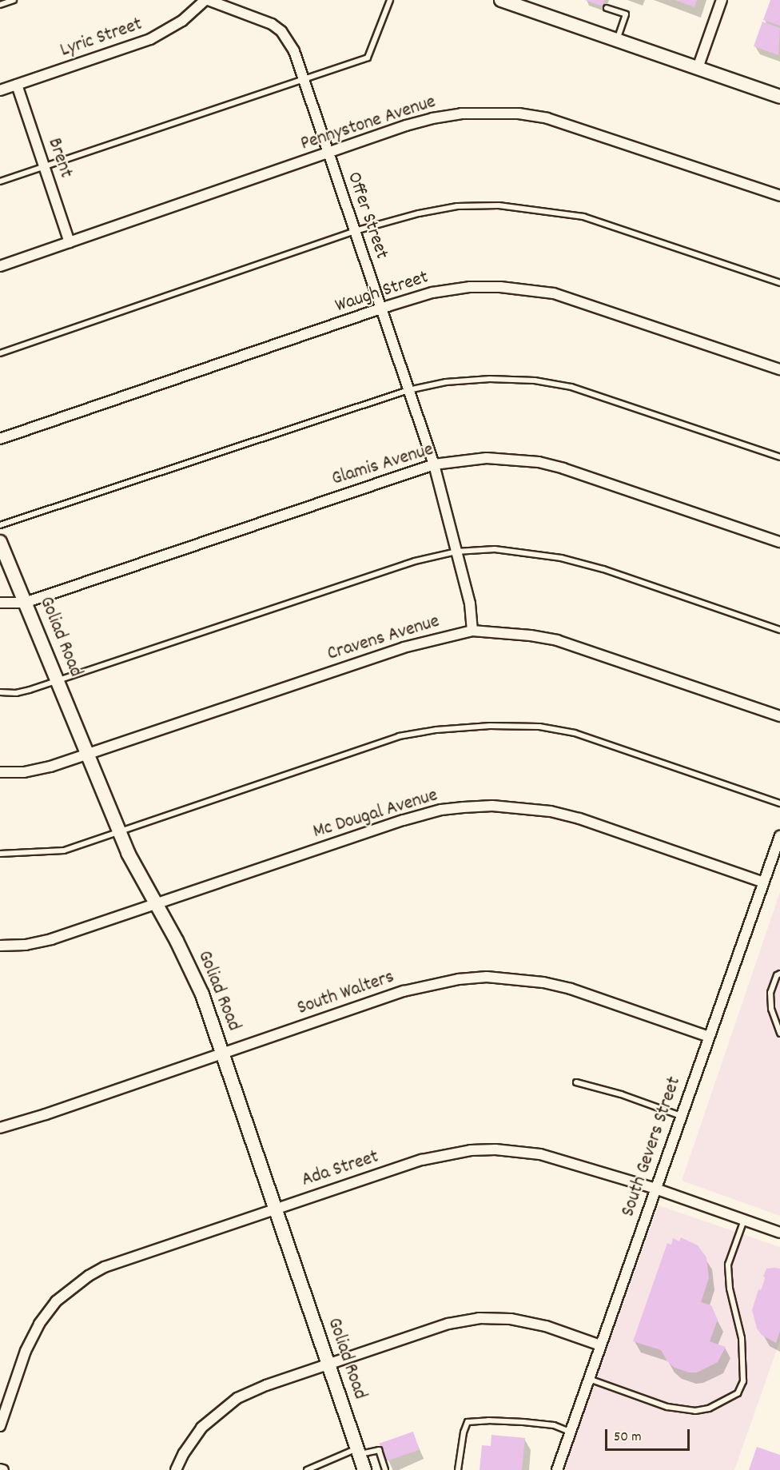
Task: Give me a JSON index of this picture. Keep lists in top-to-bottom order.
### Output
{
  "streets": {
    "main road": ["Goliad Road"],
    "street": [
      "Lyric Street",
      "Pennystone Avenue",
      "Brent",
      "Offer Street",
      "Waugh Street",
      "Glamis Avenue",
      "Cravens Avenue",
      "Mc Dougal Avenue",
      "South Walters",
      "South Gevers Street",
      "Ada Street"
    ]
  },
  "crossings": [
    ["Lyric Street", "Brent"],
    ["Lyric Street", "Offer Street"],
    ["Pennystone Avenue", "Brent"],
    ["Pennystone Avenue", "Offer Street"],
    ["Offer Street", "Waugh Street"],
    ["Offer Street", "Glamis Avenue"],
    ["Offer Street", "Cravens Avenue"],
    ["Glamis Avenue", "Goliad Road"],
    ["Goliad Road", "Cravens Avenue"],
    ["Goliad Road", "Mc Dougal Avenue"],
    ["Goliad Road", "South Walters"],
    ["Goliad Road", "Ada Street"],
    ["Mc Dougal Avenue", "South Gevers Street"],
    ["South Walters", "South Gevers Street"],
    ["South Gevers Street", "Ada Street"]
  ],
  "scale_bar": "50 m"
}
